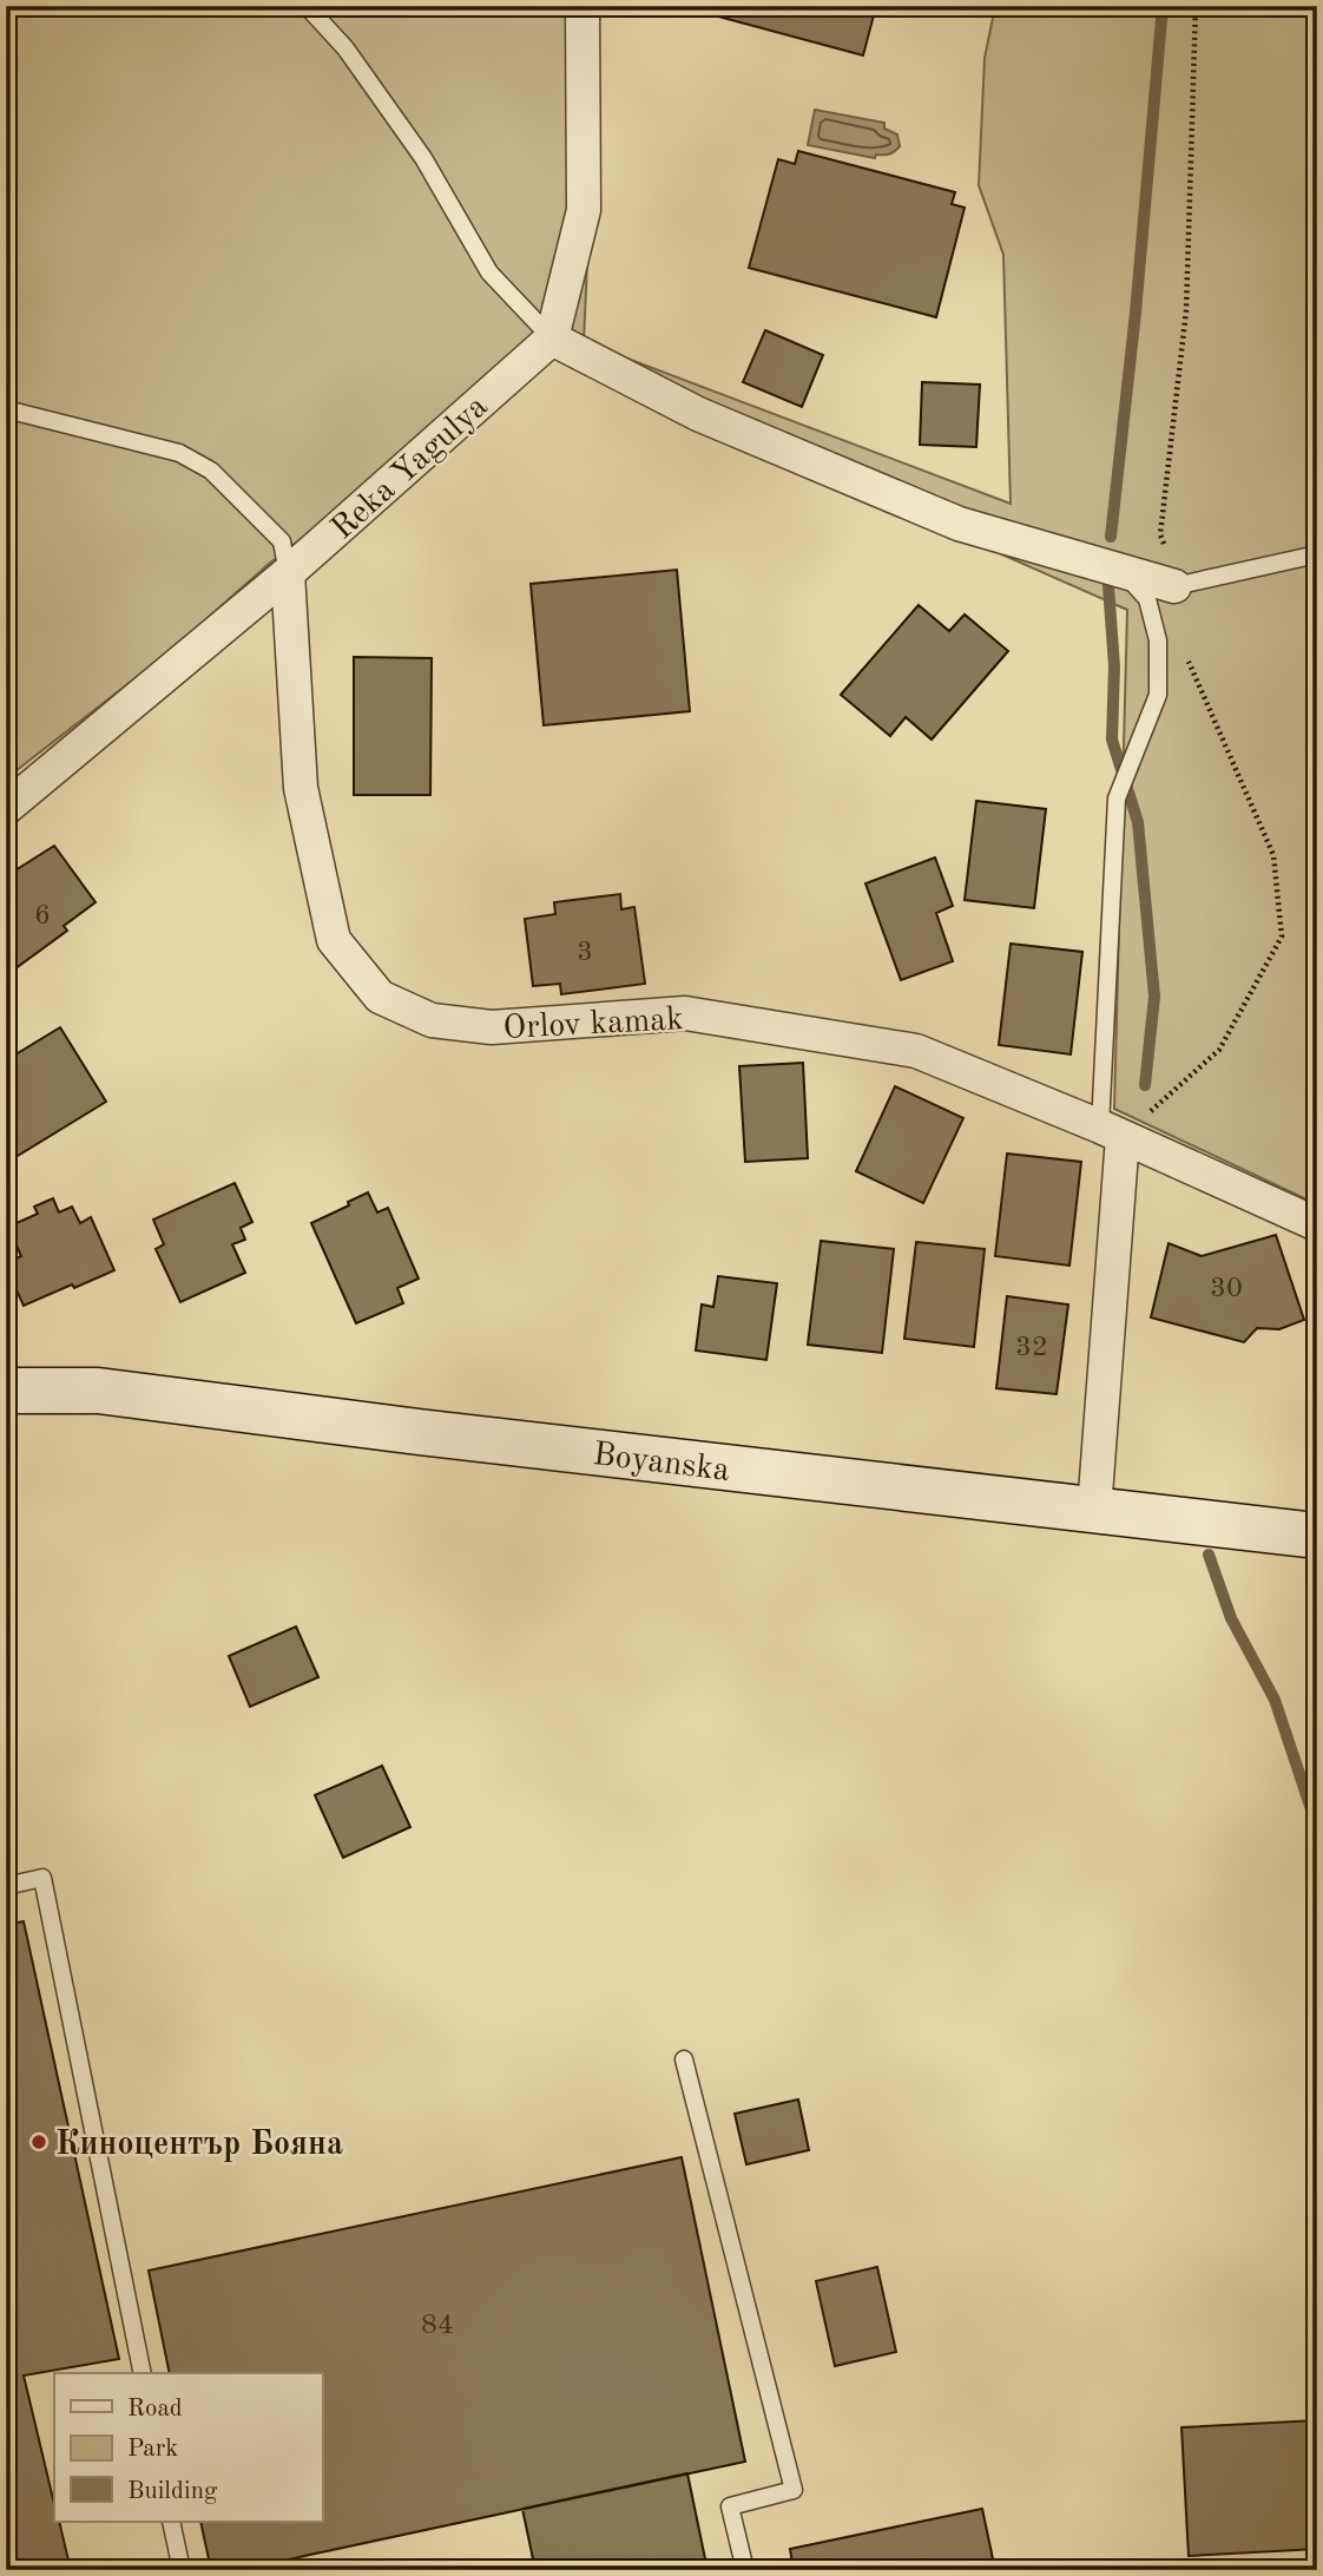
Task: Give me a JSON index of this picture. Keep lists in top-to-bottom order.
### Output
{
  "streets": {
    "main road": ["Boyanska"],
    "street": ["Reka Yagulya", "Orlov kamak"]
  },
  "crossings": [
    ["Reka Yagulya", "Orlov kamak"]
  ],
  "places": ["Киноцентър Бояна"],
  "house_numbers": [
    "6",
    "3",
    "30",
    "32",
    "84"
  ],
  "legend": ["Road", "Park", "Building"]
}
